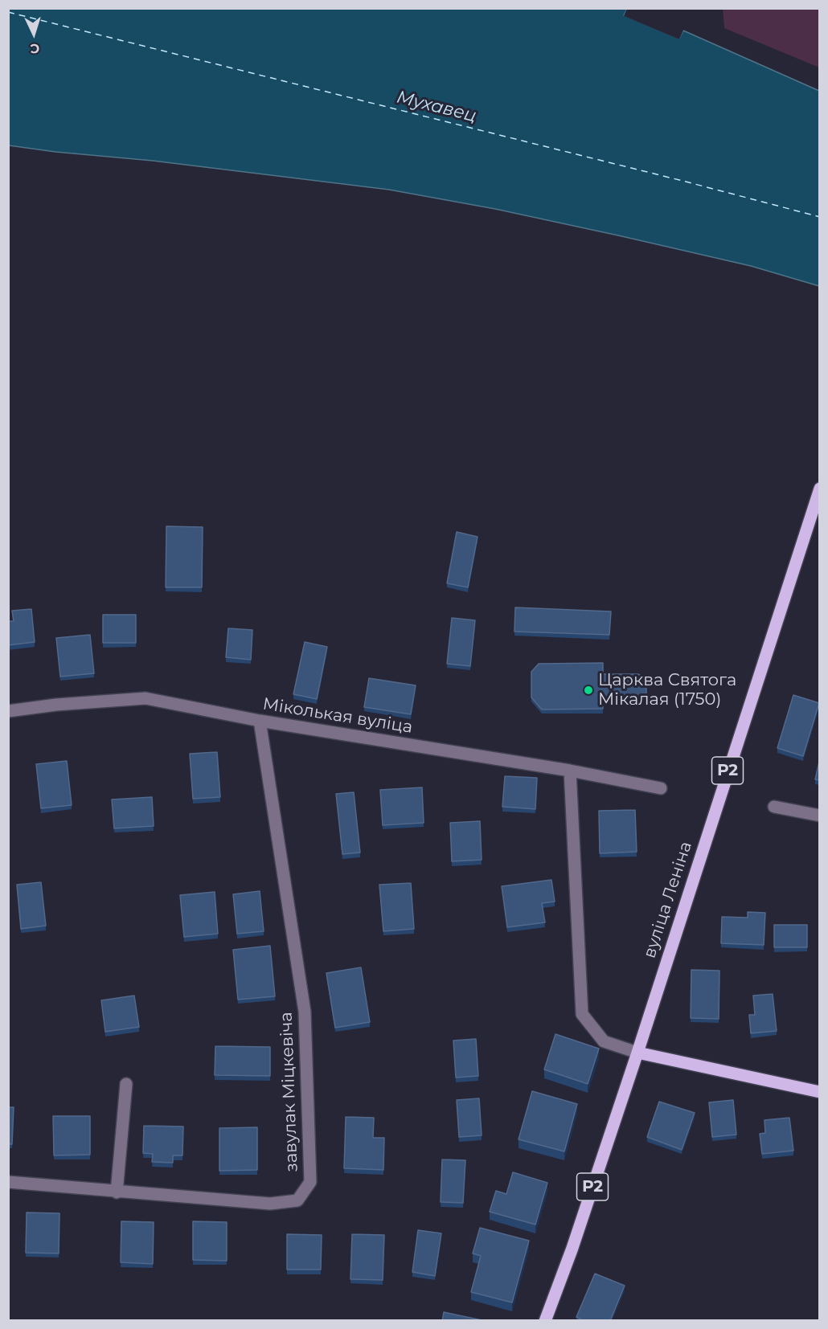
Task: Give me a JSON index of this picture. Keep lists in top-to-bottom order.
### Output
{
  "streets": {
    "main road": ["Р2", "вуліца Леніна"],
    "street": ["Міколькая вуліца", "завулак Міцкевіча"]
  },
  "crossings": [
    ["Міколькая вуліца", "завулак Міцкевіча"]
  ],
  "water": ["Мухавец"],
  "places": ["Царква Святога Мікалая (1750)"],
  "north": "bottom"
}
